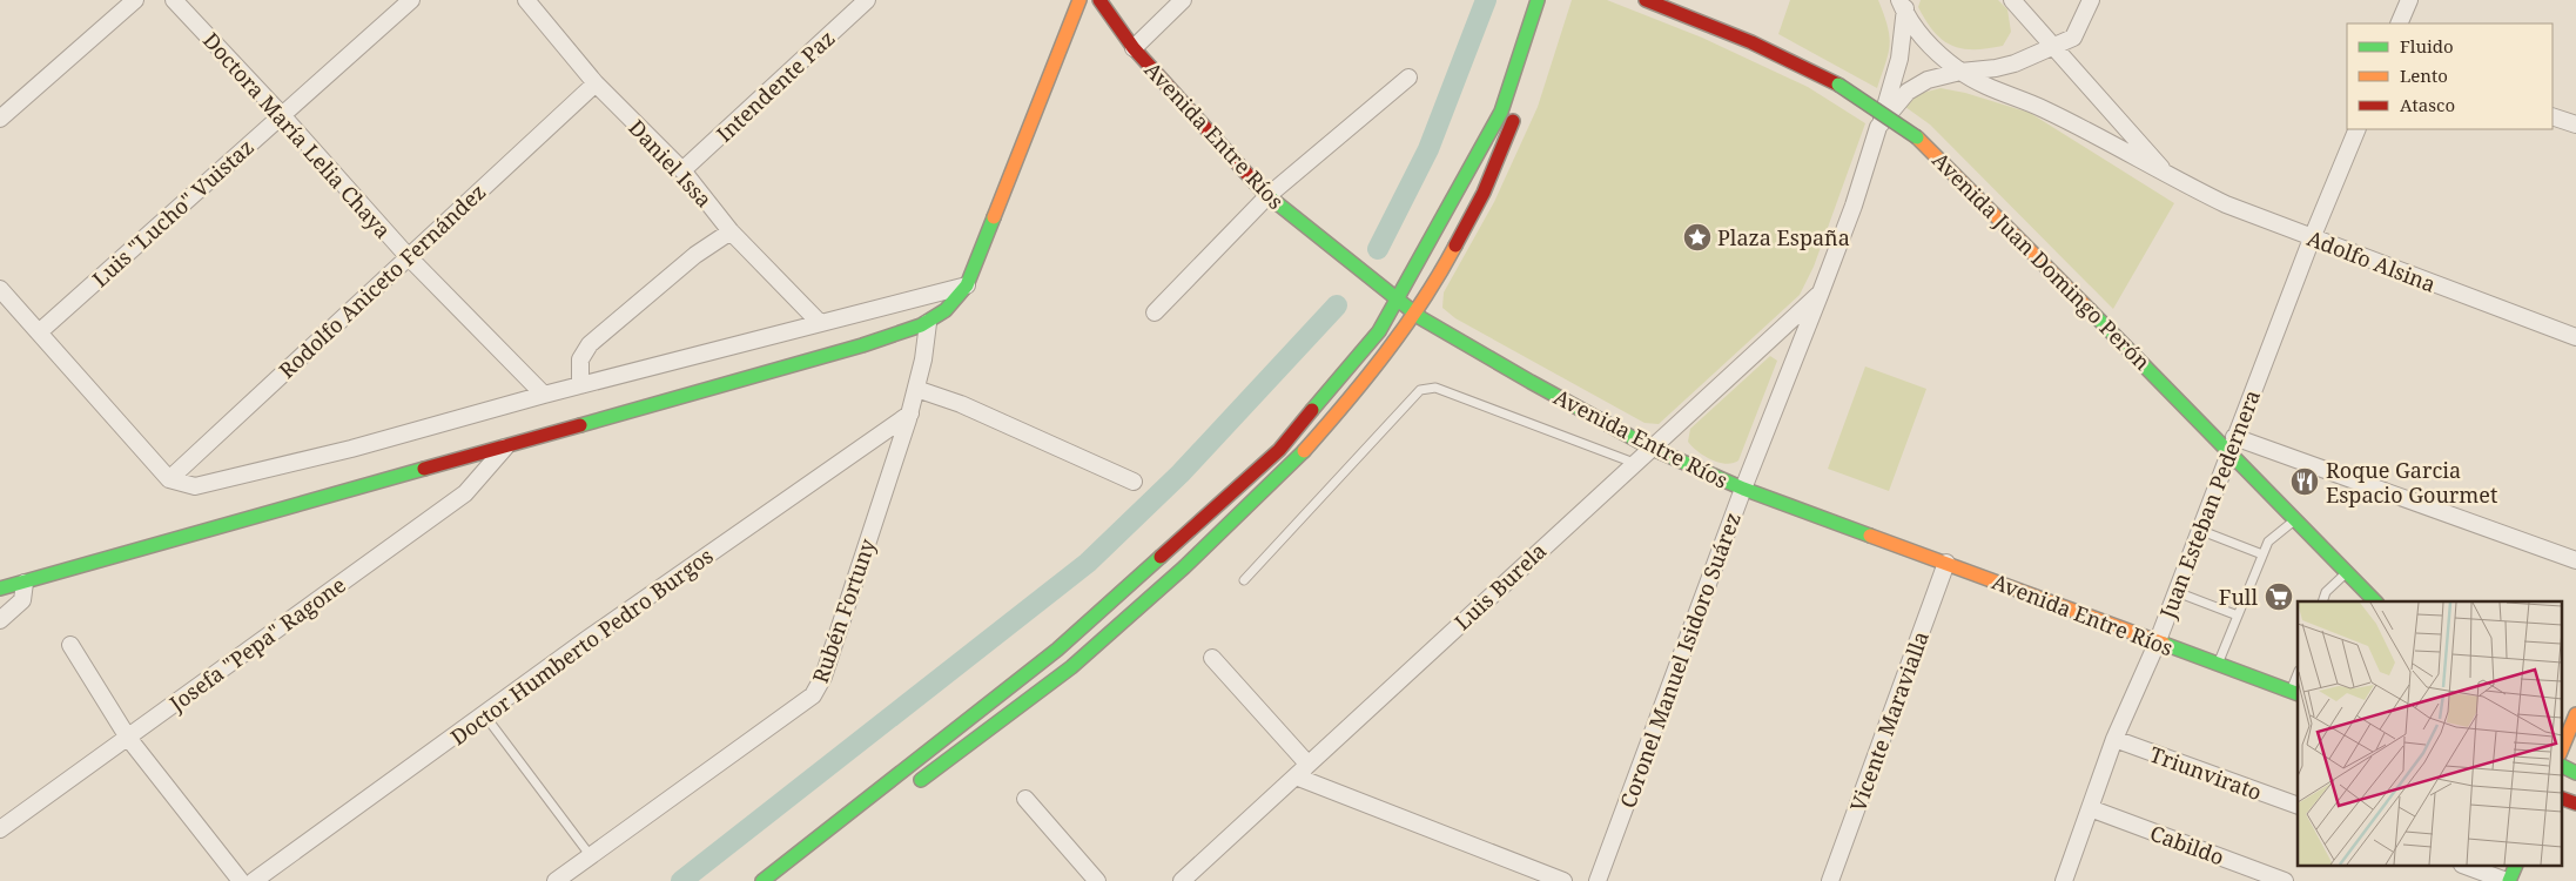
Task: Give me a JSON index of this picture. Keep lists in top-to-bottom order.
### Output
{
  "streets": {
    "main road": ["Avenida Entre Ríos", "Avenida Juan Domingo Perón"],
    "street": [
      "Intendente Paz",
      "Doctora María Lelia Chaya",
      "Daniel Issa",
      "Luis \"Lucho\" Vuistaz",
      "Adolfo Alsina",
      "Rodolfo Aniceto Fernández",
      "Juan Esteban Pedernera",
      "Luis Burela",
      "Rubén Fortuny",
      "Josefa \"Pepa\" Ragone",
      "Doctor Humberto Pedro Burgos",
      "Coronel Manuel Isidoro Suárez",
      "Vicente Maravialla",
      "Triunvirato",
      "Cabildo"
    ]
  },
  "crossings": [
    ["Intendente Paz", "Daniel Issa"],
    ["Doctora María Lelia Chaya", "Luis \"Lucho\" Vuistaz"],
    ["Doctora María Lelia Chaya", "Rodolfo Aniceto Fernández"],
    ["Avenida Entre Ríos", "Juan Esteban Pedernera"],
    ["Avenida Entre Ríos", "Luis Burela"],
    ["Avenida Entre Ríos", "Coronel Manuel Isidoro Suárez"],
    ["Avenida Entre Ríos", "Vicente Maravialla"],
    ["Daniel Issa", "Rodolfo Aniceto Fernández"],
    ["Avenida Juan Domingo Perón", "Juan Esteban Pedernera"],
    ["Adolfo Alsina", "Juan Esteban Pedernera"],
    ["Adolfo Alsina", "Coronel Manuel Isidoro Suárez"],
    ["Juan Esteban Pedernera", "Triunvirato"],
    ["Juan Esteban Pedernera", "Cabildo"],
    ["Luis Burela", "Coronel Manuel Isidoro Suárez"],
    ["Rubén Fortuny", "Doctor Humberto Pedro Burgos"]
  ],
  "places": {
    "place": ["Plaza España"],
    "restaurant": ["Roque Garcia Espacio Gourmet"],
    "supermarket": ["Full"]
  },
  "legend": ["Fluido", "Lento", "Atasco"]
}
